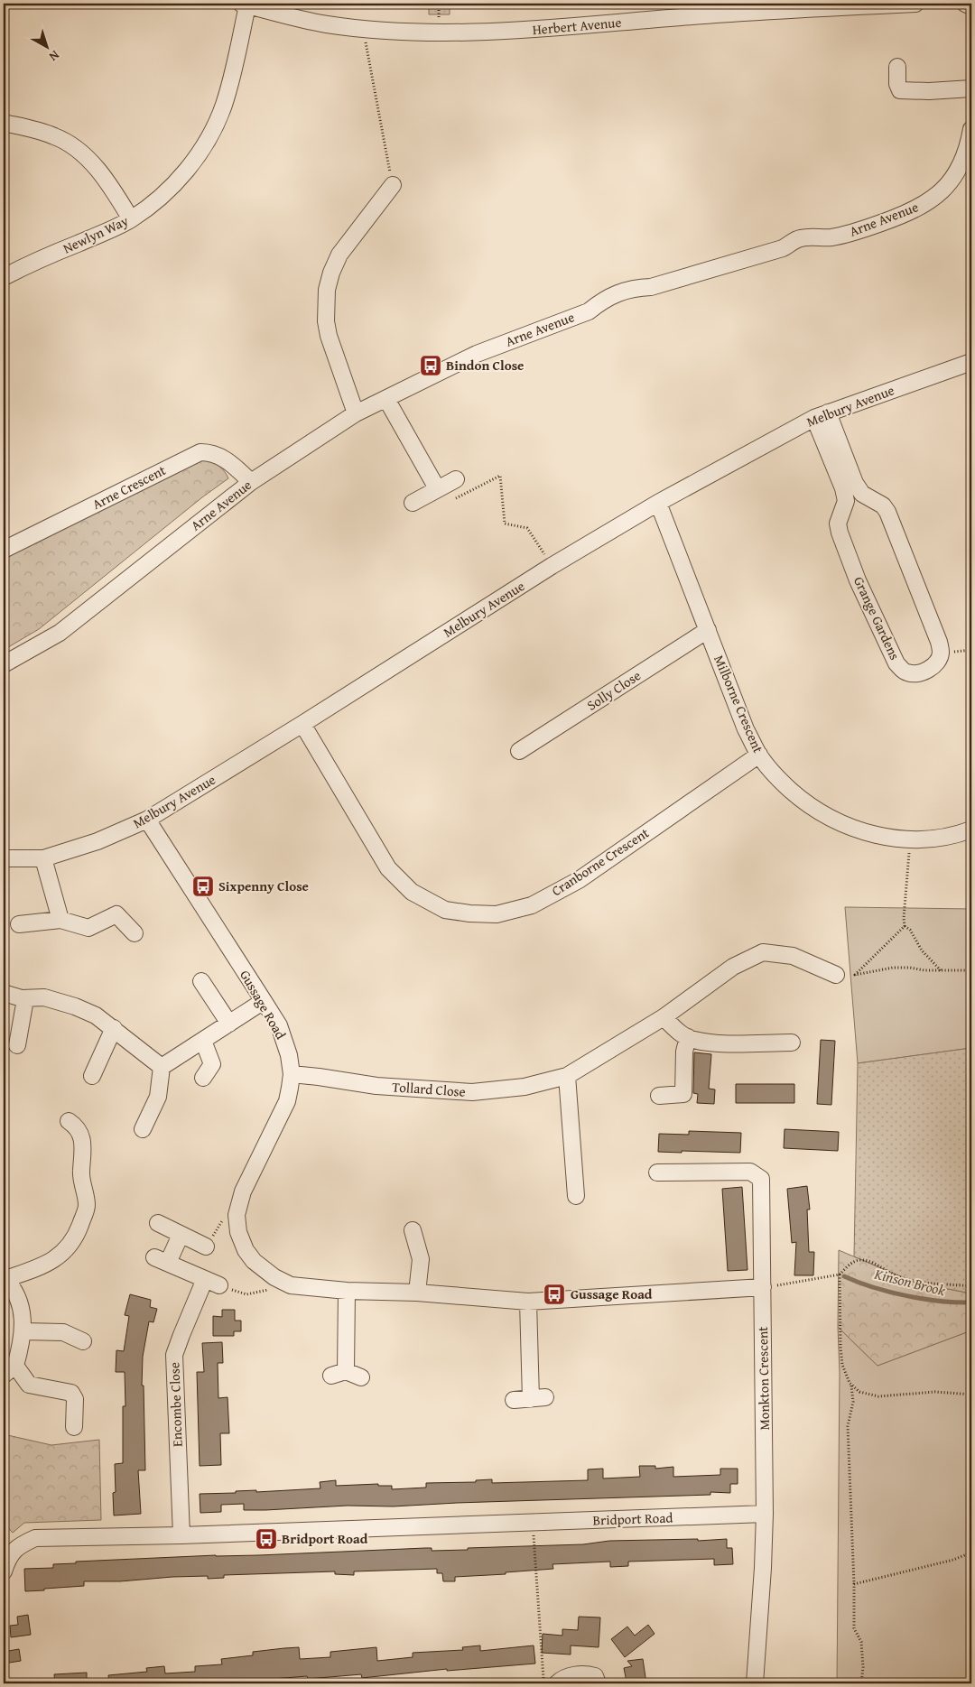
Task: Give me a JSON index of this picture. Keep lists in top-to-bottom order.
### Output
{
  "streets": {
    "street": [
      "Herbert Avenue",
      "Arne Avenue",
      "Newlyn Way",
      "Melbury Avenue",
      "Arne Crescent",
      "Grange Gardens",
      "Solly Close",
      "Milborne Crescent",
      "Cranborne Crescent",
      "Gussage Road",
      "Tollard Close",
      "Monkton Crescent",
      "Encombe Close",
      "Bridport Road"
    ]
  },
  "crossings": [
    ["Herbert Avenue", "Newlyn Way"],
    ["Arne Avenue", "Arne Crescent"],
    ["Melbury Avenue", "Milborne Crescent"],
    ["Melbury Avenue", "Cranborne Crescent"],
    ["Melbury Avenue", "Gussage Road"],
    ["Solly Close", "Milborne Crescent"],
    ["Milborne Crescent", "Cranborne Crescent"],
    ["Gussage Road", "Tollard Close"],
    ["Gussage Road", "Monkton Crescent"],
    ["Monkton Crescent", "Bridport Road"],
    ["Encombe Close", "Bridport Road"]
  ],
  "water": ["Kinson Brook"],
  "places": {
    "bus stop": [
      "Bindon Close",
      "Sixpenny Close",
      "Gussage Road",
      "Bridport Road"
    ]
  },
  "north": "bottom right"
}
